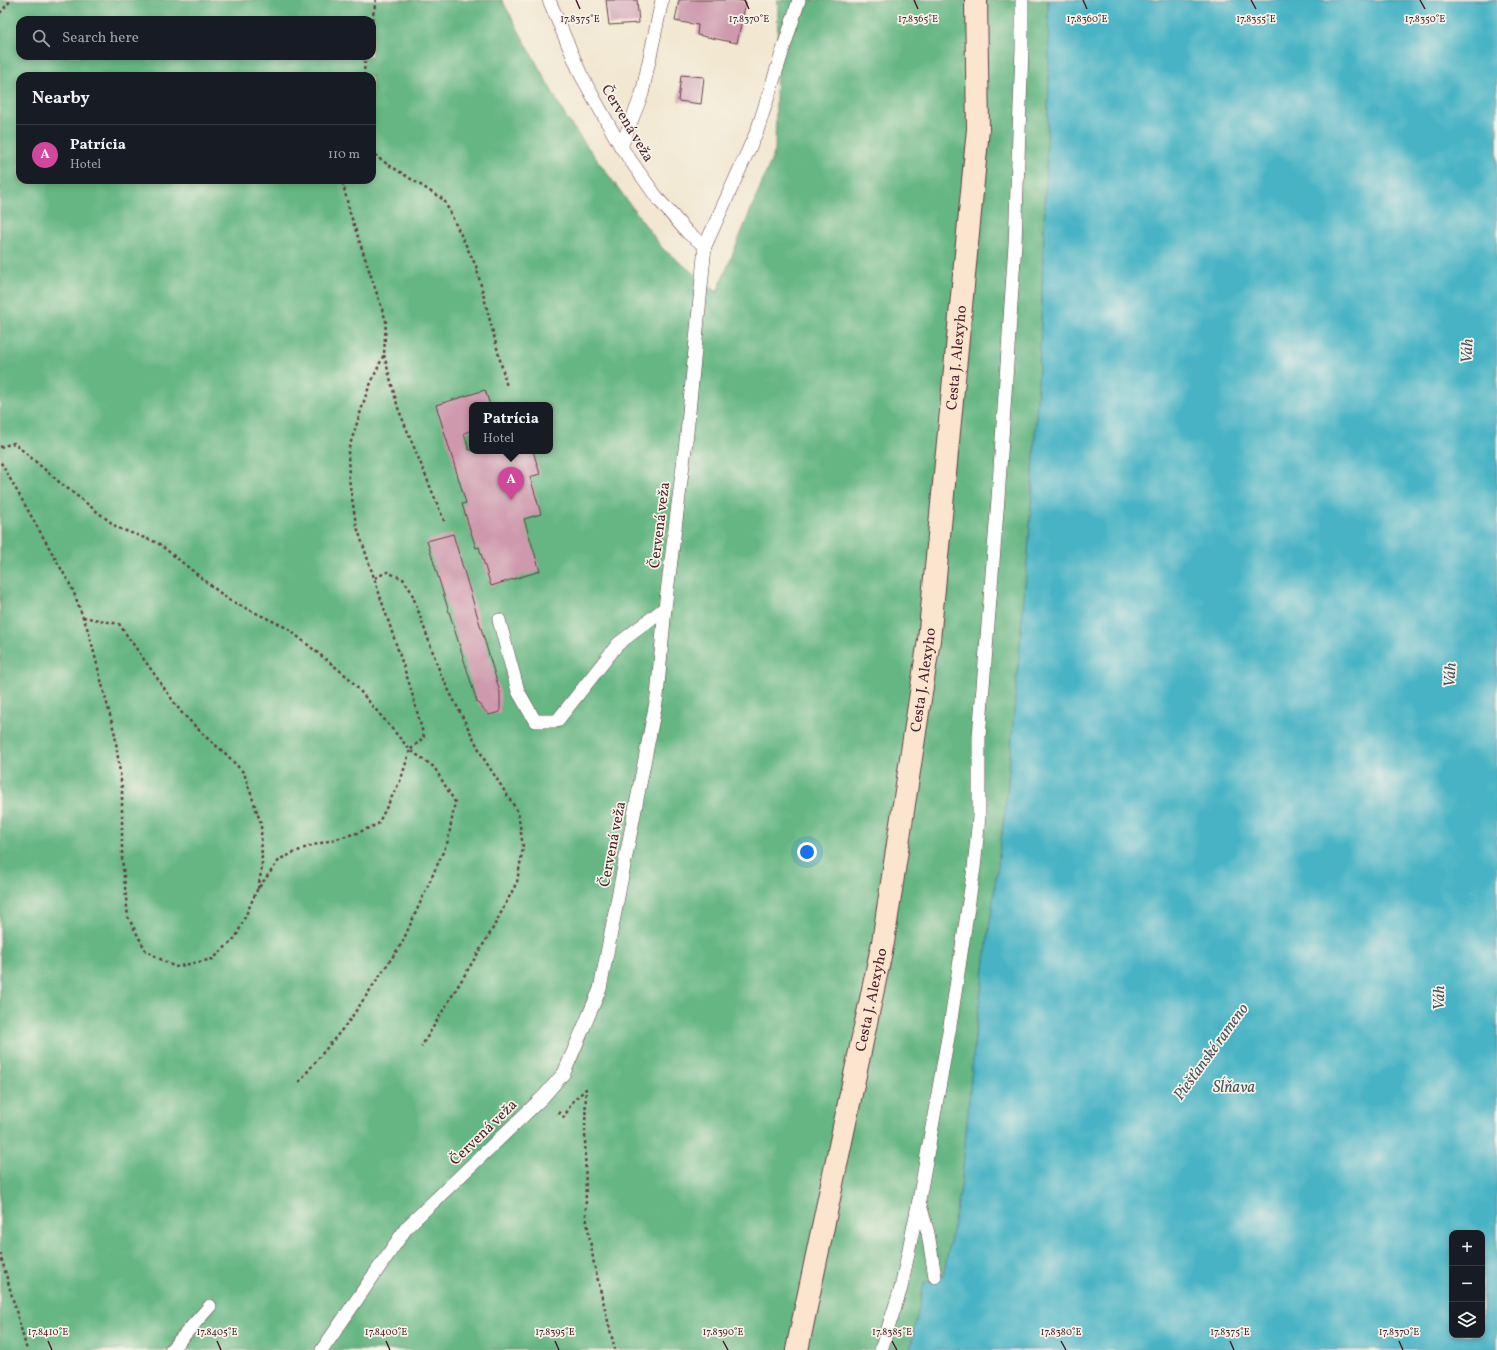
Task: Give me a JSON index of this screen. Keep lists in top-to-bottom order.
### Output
{
  "streets": {
    "main road": ["Cesta J. Alexyho"],
    "lane": ["Červená veža"]
  },
  "water": ["Váh", "Piešťanské rameno", "Sĺňava"],
  "page": {
    "search": "Search here",
    "heading": "Nearby",
    "list": [
      {
        "mark": "A",
        "name": "Patrícia",
        "note": "Hotel",
        "value": "110 m"
      }
    ],
    "popup": ["Patrícia", "Hotel"],
    "pins": "A",
    "map_buttons": ["+", "−"]
  },
  "coordinates": [
    "17.8375°E",
    "17.8370°E",
    "17.8365°E",
    "17.8360°E",
    "17.8355°E",
    "17.8350°E",
    "17.8410°E",
    "17.8405°E",
    "17.8400°E",
    "17.8395°E",
    "17.8390°E",
    "17.8385°E",
    "17.8380°E"
  ]
}
